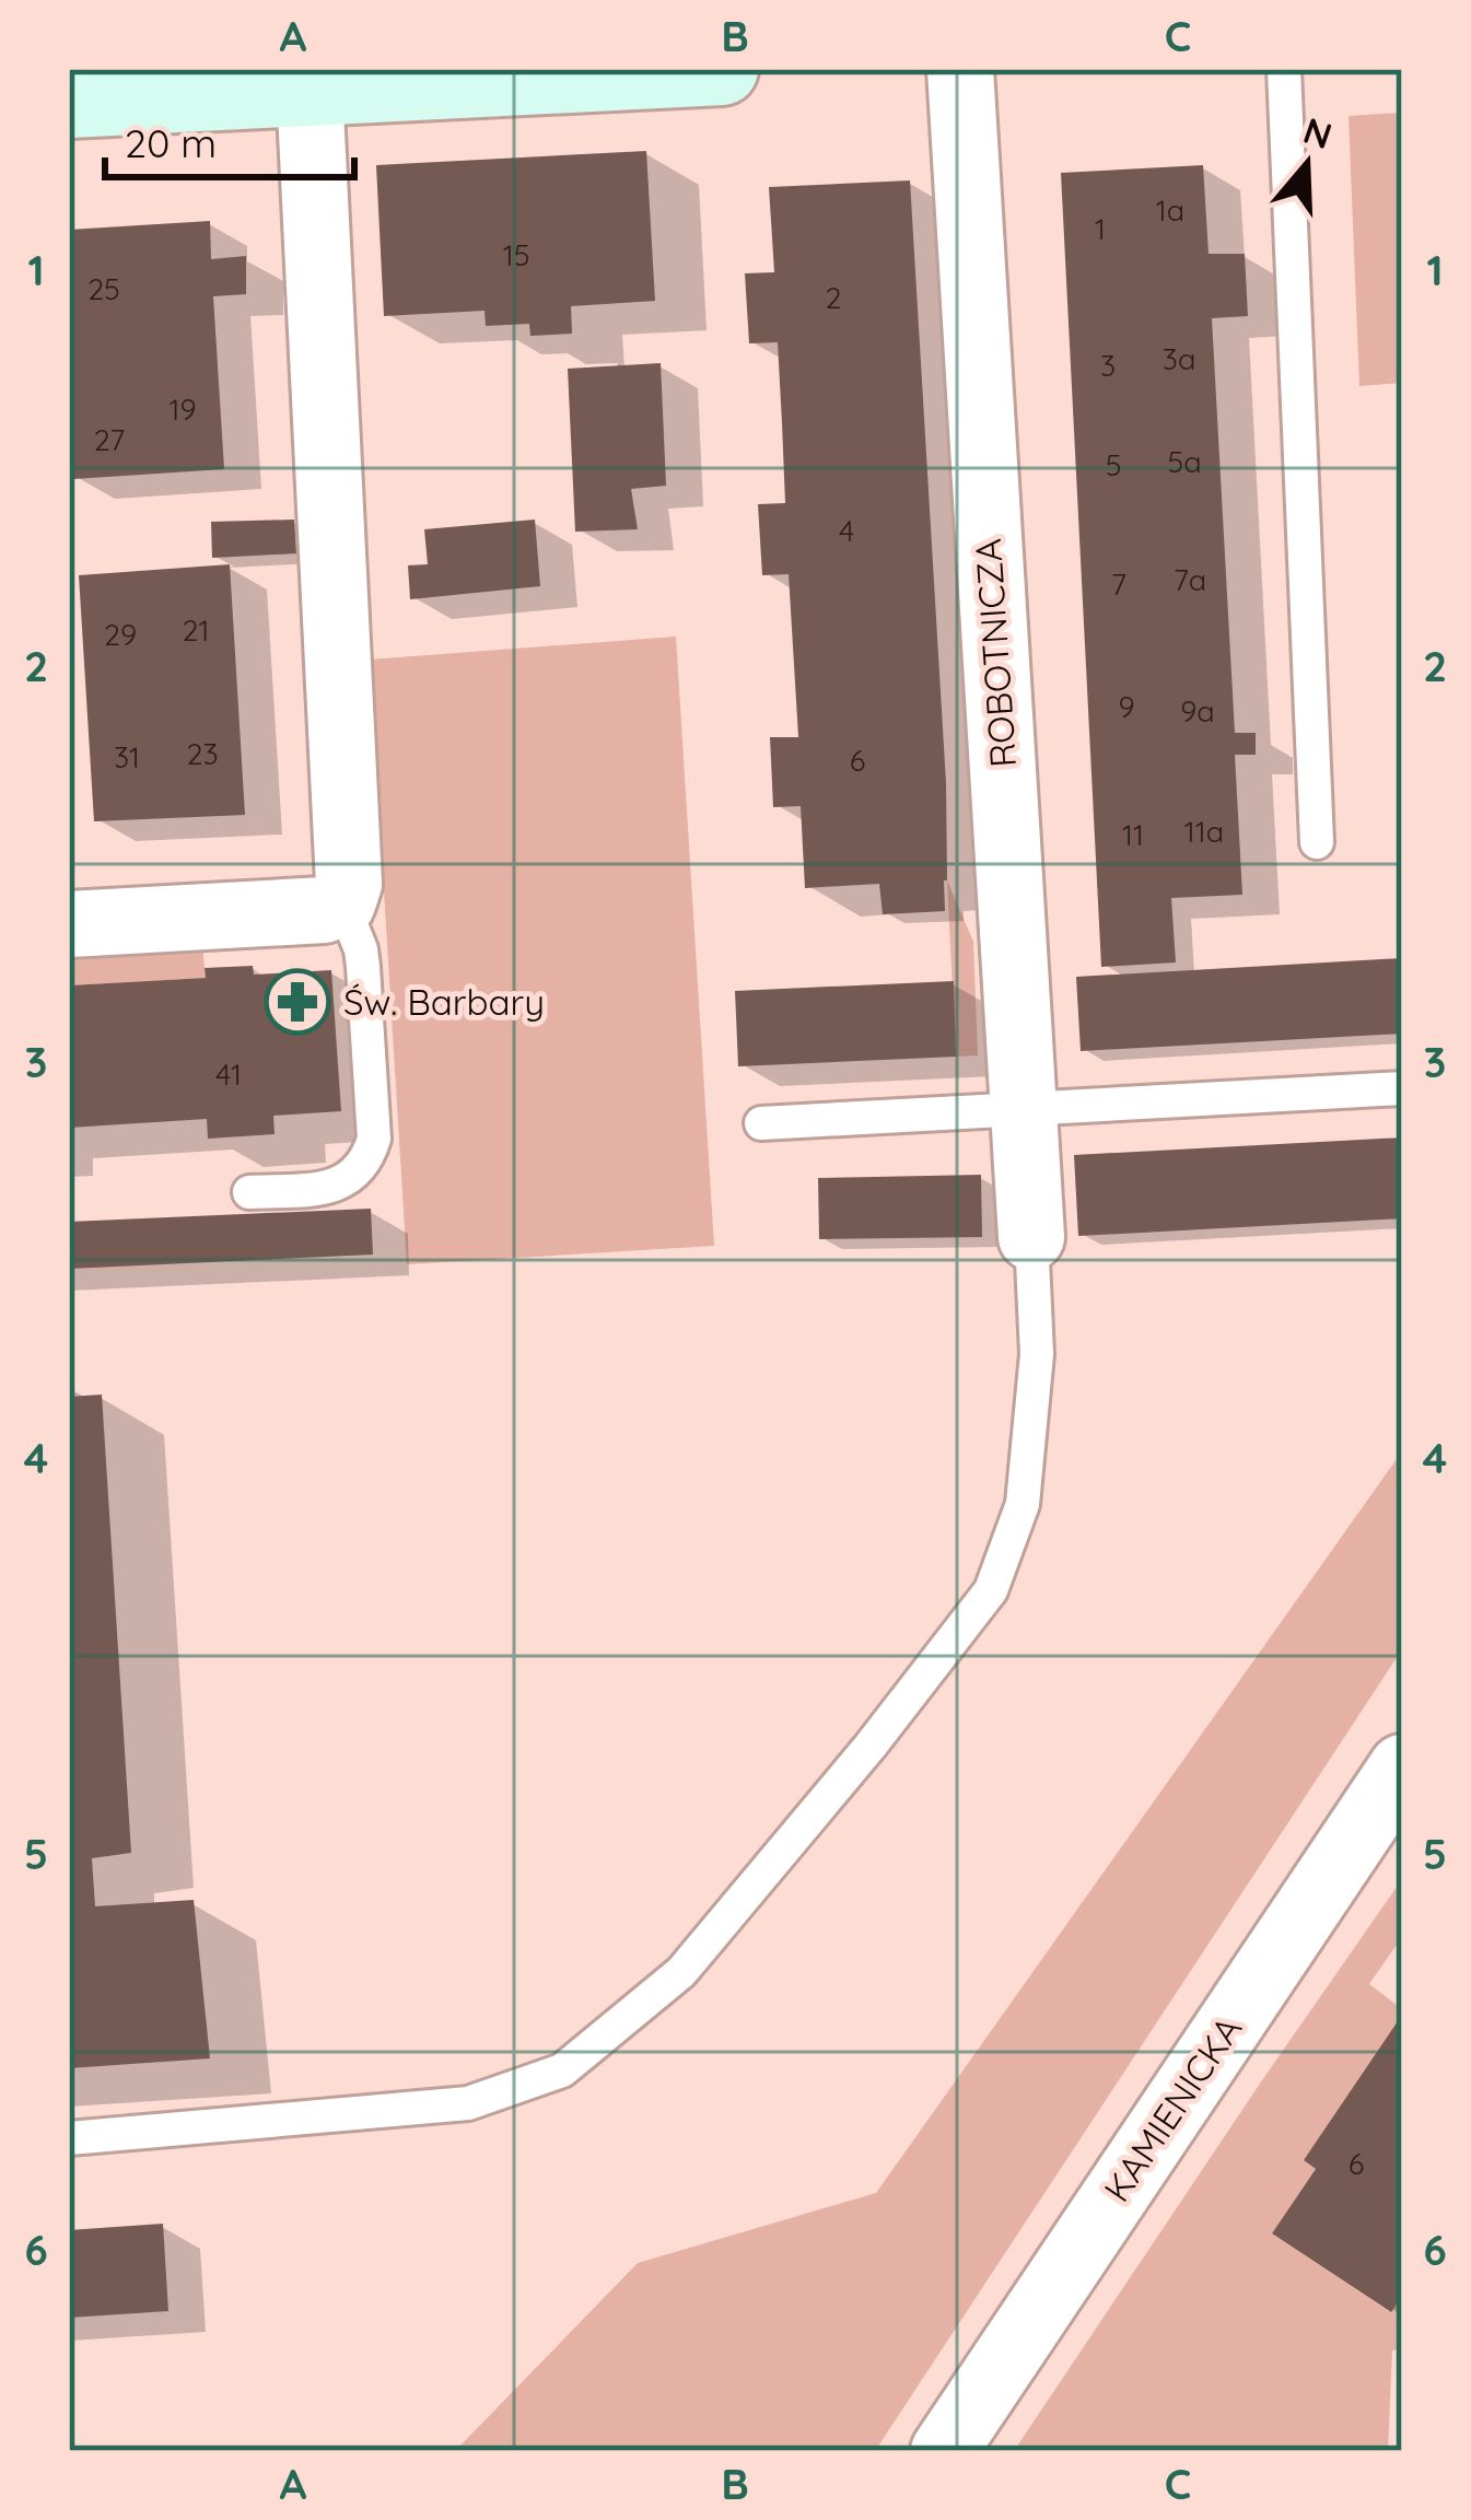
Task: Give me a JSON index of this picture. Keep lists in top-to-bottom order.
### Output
{
  "streets": {
    "street": ["ROBOTNICZA", "KAMIENICKA"]
  },
  "places": {
    "pharmacy": ["Św. Barbary"]
  },
  "house_numbers": [
    "1a",
    "1",
    "15",
    "25",
    "2",
    "3a",
    "3",
    "19",
    "27",
    "5a",
    "5",
    "4",
    "7a",
    "7",
    "21",
    "29",
    "9",
    "9a",
    "23",
    "31",
    "6",
    "11a",
    "11",
    "41",
    "6"
  ],
  "scale_bar": "20 m",
  "north": "top",
  "grid": {
    "columns": ["A", "B", "C"],
    "rows": [
      "1",
      "2",
      "3",
      "4",
      "5",
      "6"
    ]
  }
}
